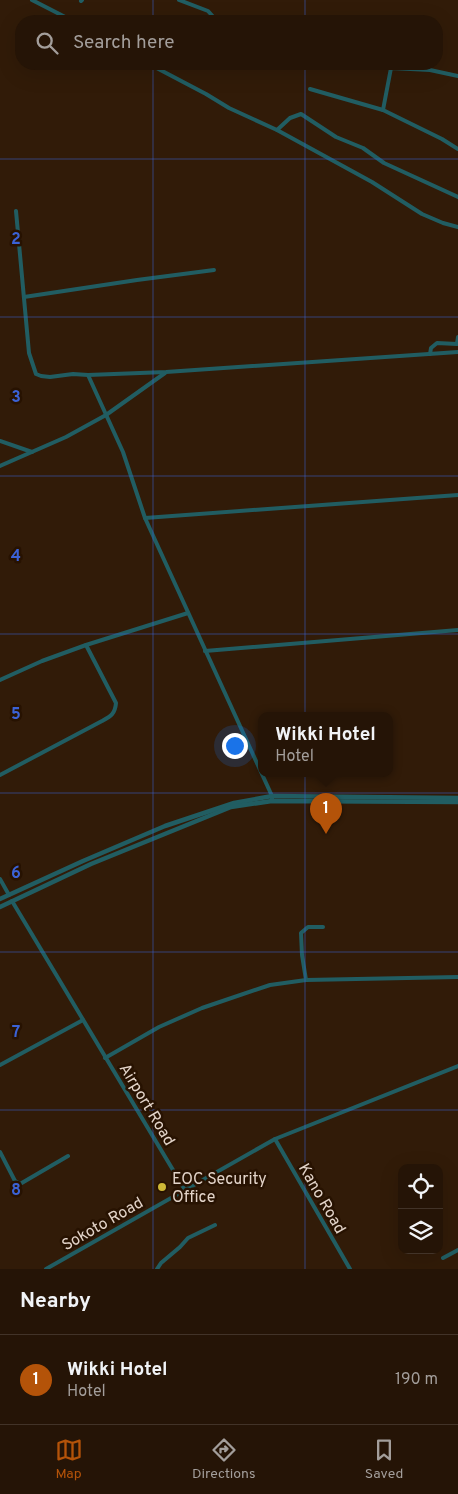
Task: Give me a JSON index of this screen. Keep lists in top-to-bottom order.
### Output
{
  "streets": {
    "street": ["Airport Road", "Kano Road", "Sokoto Road"]
  },
  "crossings": [
    ["Airport Road", "Sokoto Road"],
    ["Kano Road", "Sokoto Road"]
  ],
  "places": ["EOC Security Office"],
  "page": {
    "search": "Search here",
    "popup": ["Wikki Hotel", "Hotel"],
    "pins": "1",
    "heading": "Nearby",
    "list": [
      {
        "mark": "1",
        "name": "Wikki Hotel",
        "note": "Hotel",
        "value": "190 m"
      }
    ],
    "nav": ["Map", "Directions", "Saved"]
  },
  "grid": {
    "rows": [
      "2",
      "3",
      "4",
      "5",
      "6",
      "7",
      "8"
    ]
  }
}
